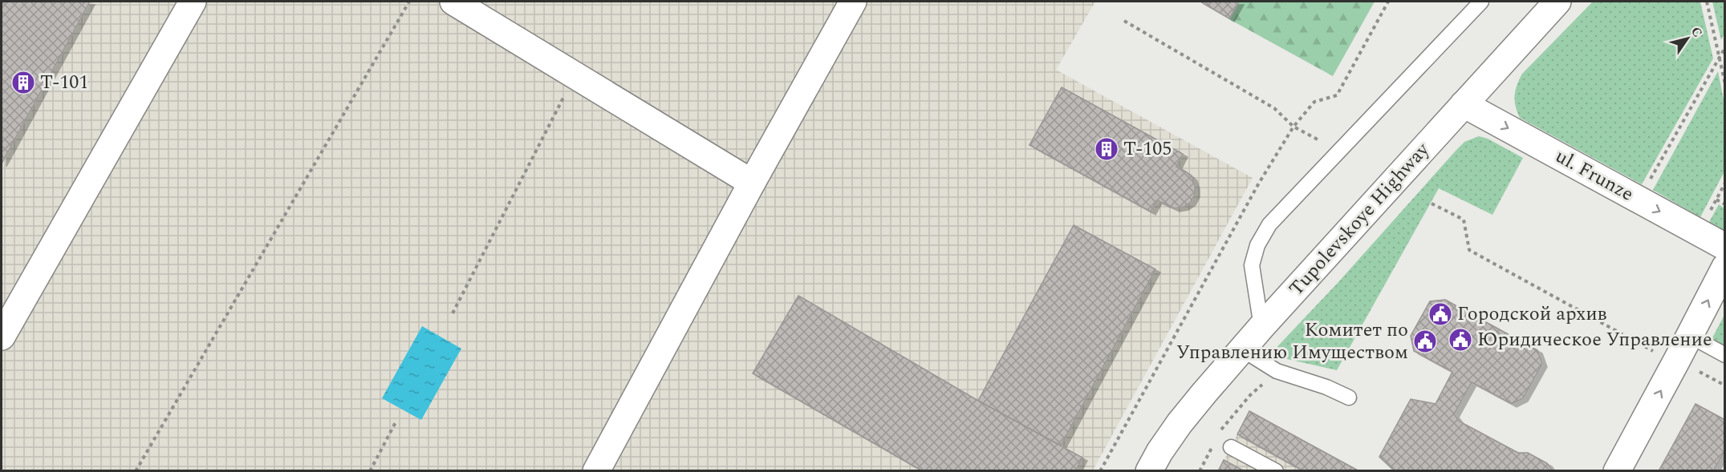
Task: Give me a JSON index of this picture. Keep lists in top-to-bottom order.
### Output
{
  "streets": {
    "street": ["ul. Frunze", "Tupolevskoye Highway"]
  },
  "crossings": [
    ["ul. Frunze", "Tupolevskoye Highway"]
  ],
  "one_way": ["ul. Frunze"],
  "places": {
    "building": ["Т-101", "Т-105"],
    "public building": ["Городской архив", "Юридическое Управление", "Комитет по Управлению Имуществом"]
  },
  "north": "top right"
}
